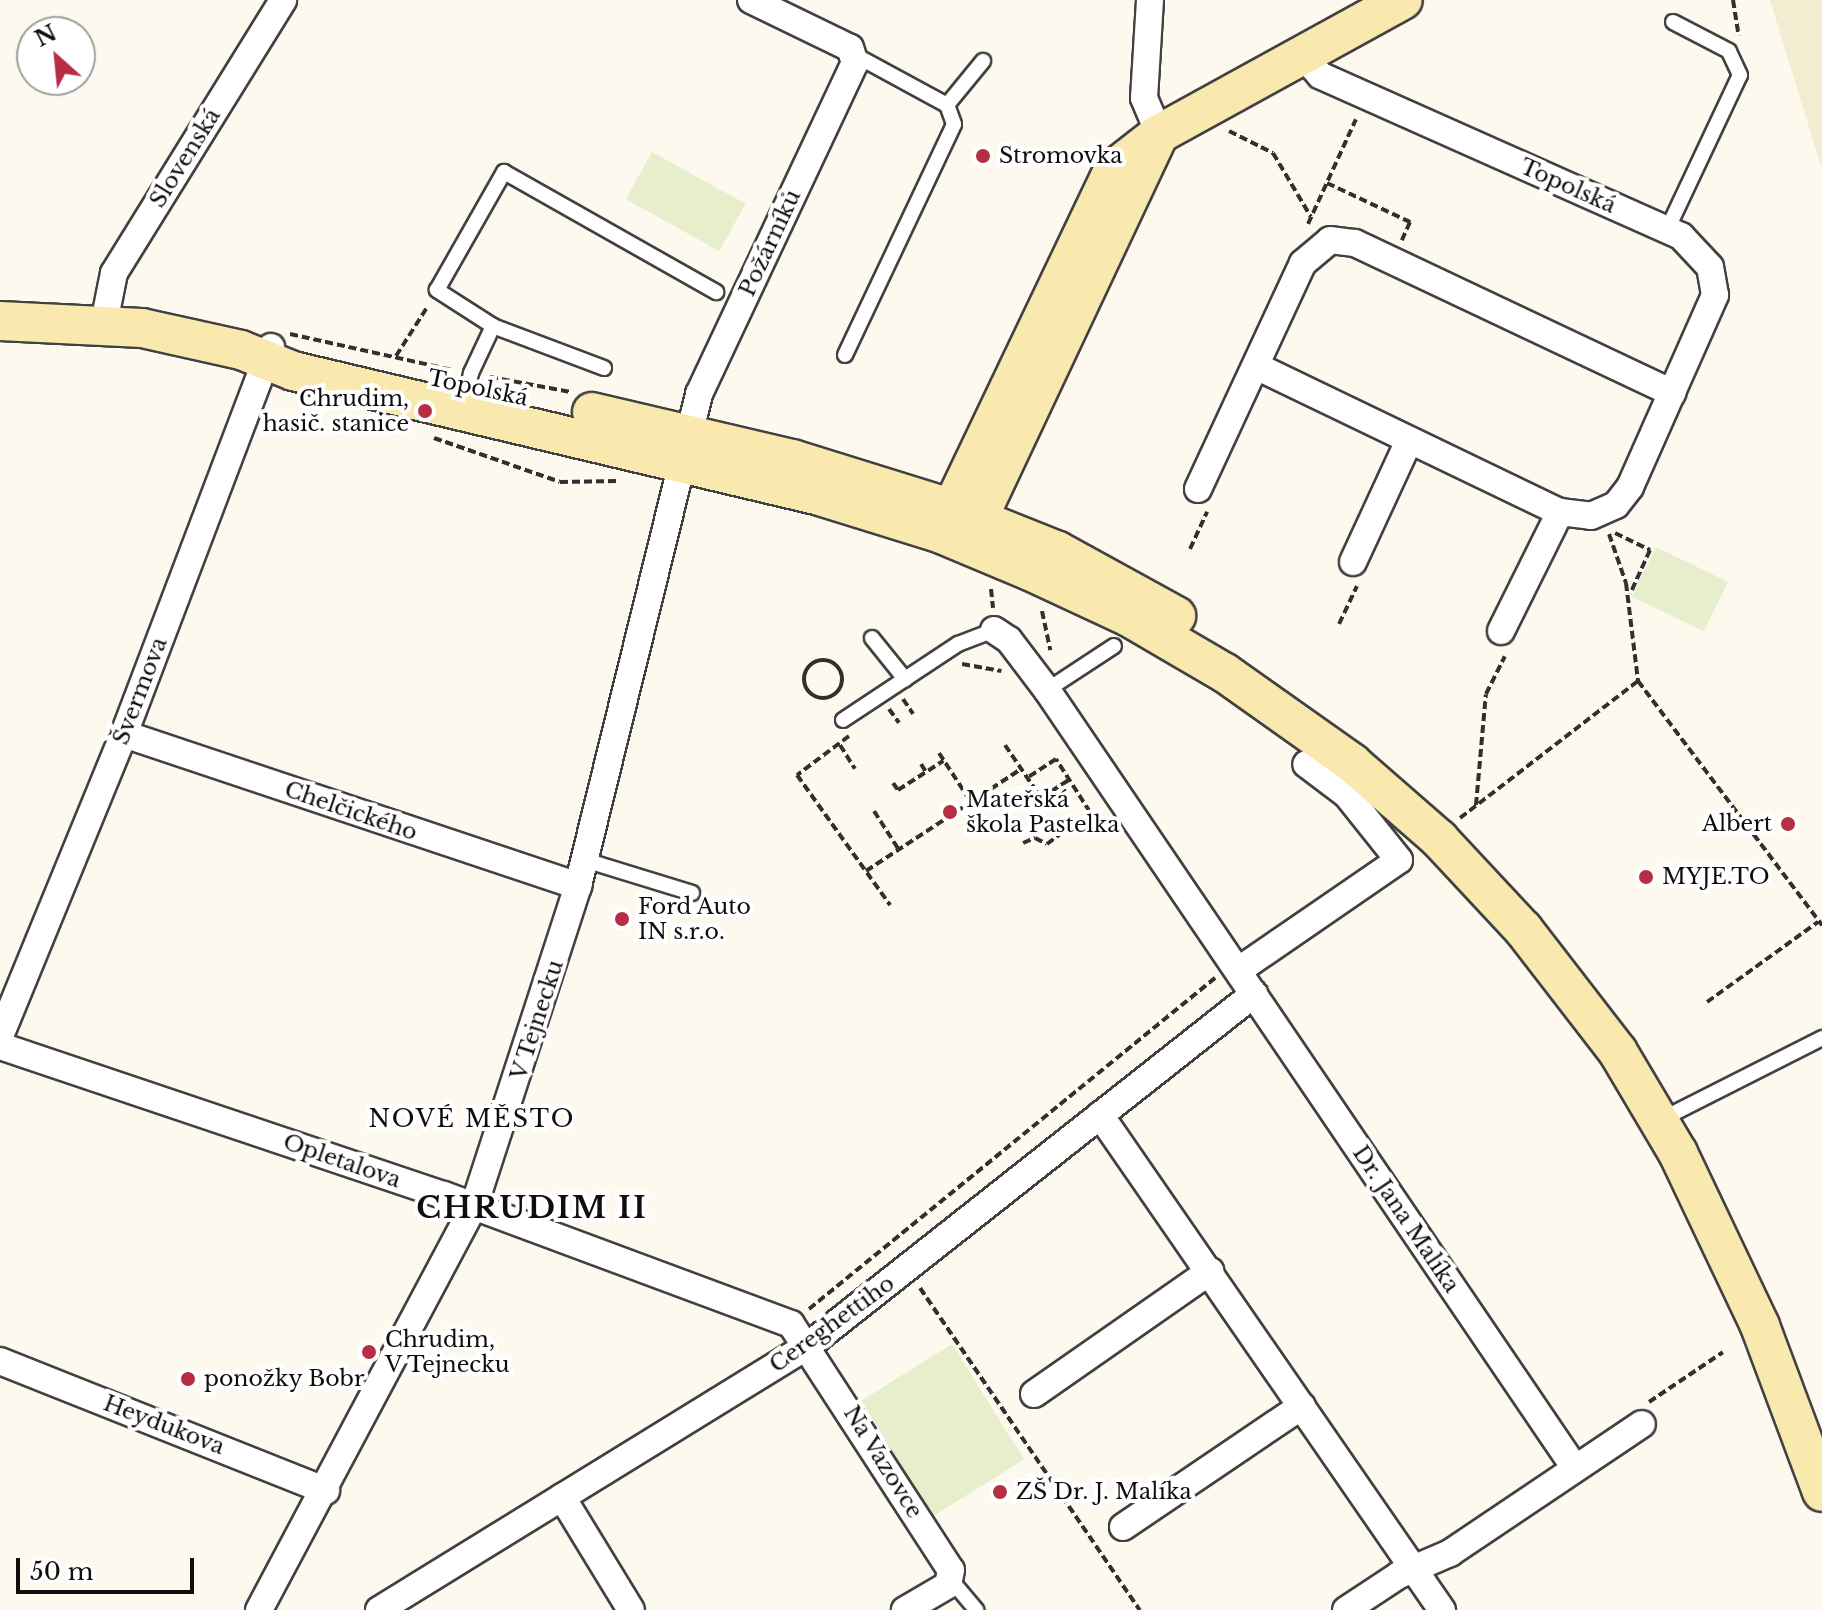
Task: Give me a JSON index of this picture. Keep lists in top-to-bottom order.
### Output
{
  "streets": {
    "main road": ["Topolská"],
    "street": [
      "Slovenská",
      "Požárníků",
      "Švermova",
      "Chelčického",
      "V Tejnecku",
      "Opletalova",
      "Dr. Jana Malíka",
      "Cereghettiho",
      "Heydukova",
      "Na Vazovce"
    ]
  },
  "crossings": [
    ["Slovenská", "Topolská"],
    ["Topolská", "Požárníků"],
    ["Topolská", "Švermova"],
    ["Topolská", "V Tejnecku"],
    ["Požárníků", "V Tejnecku"],
    ["Švermova", "Chelčického"],
    ["Chelčického", "V Tejnecku"],
    ["V Tejnecku", "Opletalova"],
    ["V Tejnecku", "Heydukova"],
    ["Opletalova", "Cereghettiho"],
    ["Opletalova", "Na Vazovce"],
    ["Dr. Jana Malíka", "Cereghettiho"],
    ["Cereghettiho", "Na Vazovce"]
  ],
  "districts": ["NOVÉ MĚSTO", "CHRUDIM II"],
  "places": [
    "Stromovka",
    "Chrudim, hasič. stanice",
    "Mateřská škola Pastelka",
    "Albert",
    "MYJE.TO",
    "Ford Auto IN s.r.o.",
    "Chrudim, V Tejnecku",
    "ponožky Bobr",
    "ZŠ Dr. J. Malíka"
  ],
  "scale_bar": "50 m",
  "north": "top left"
}
